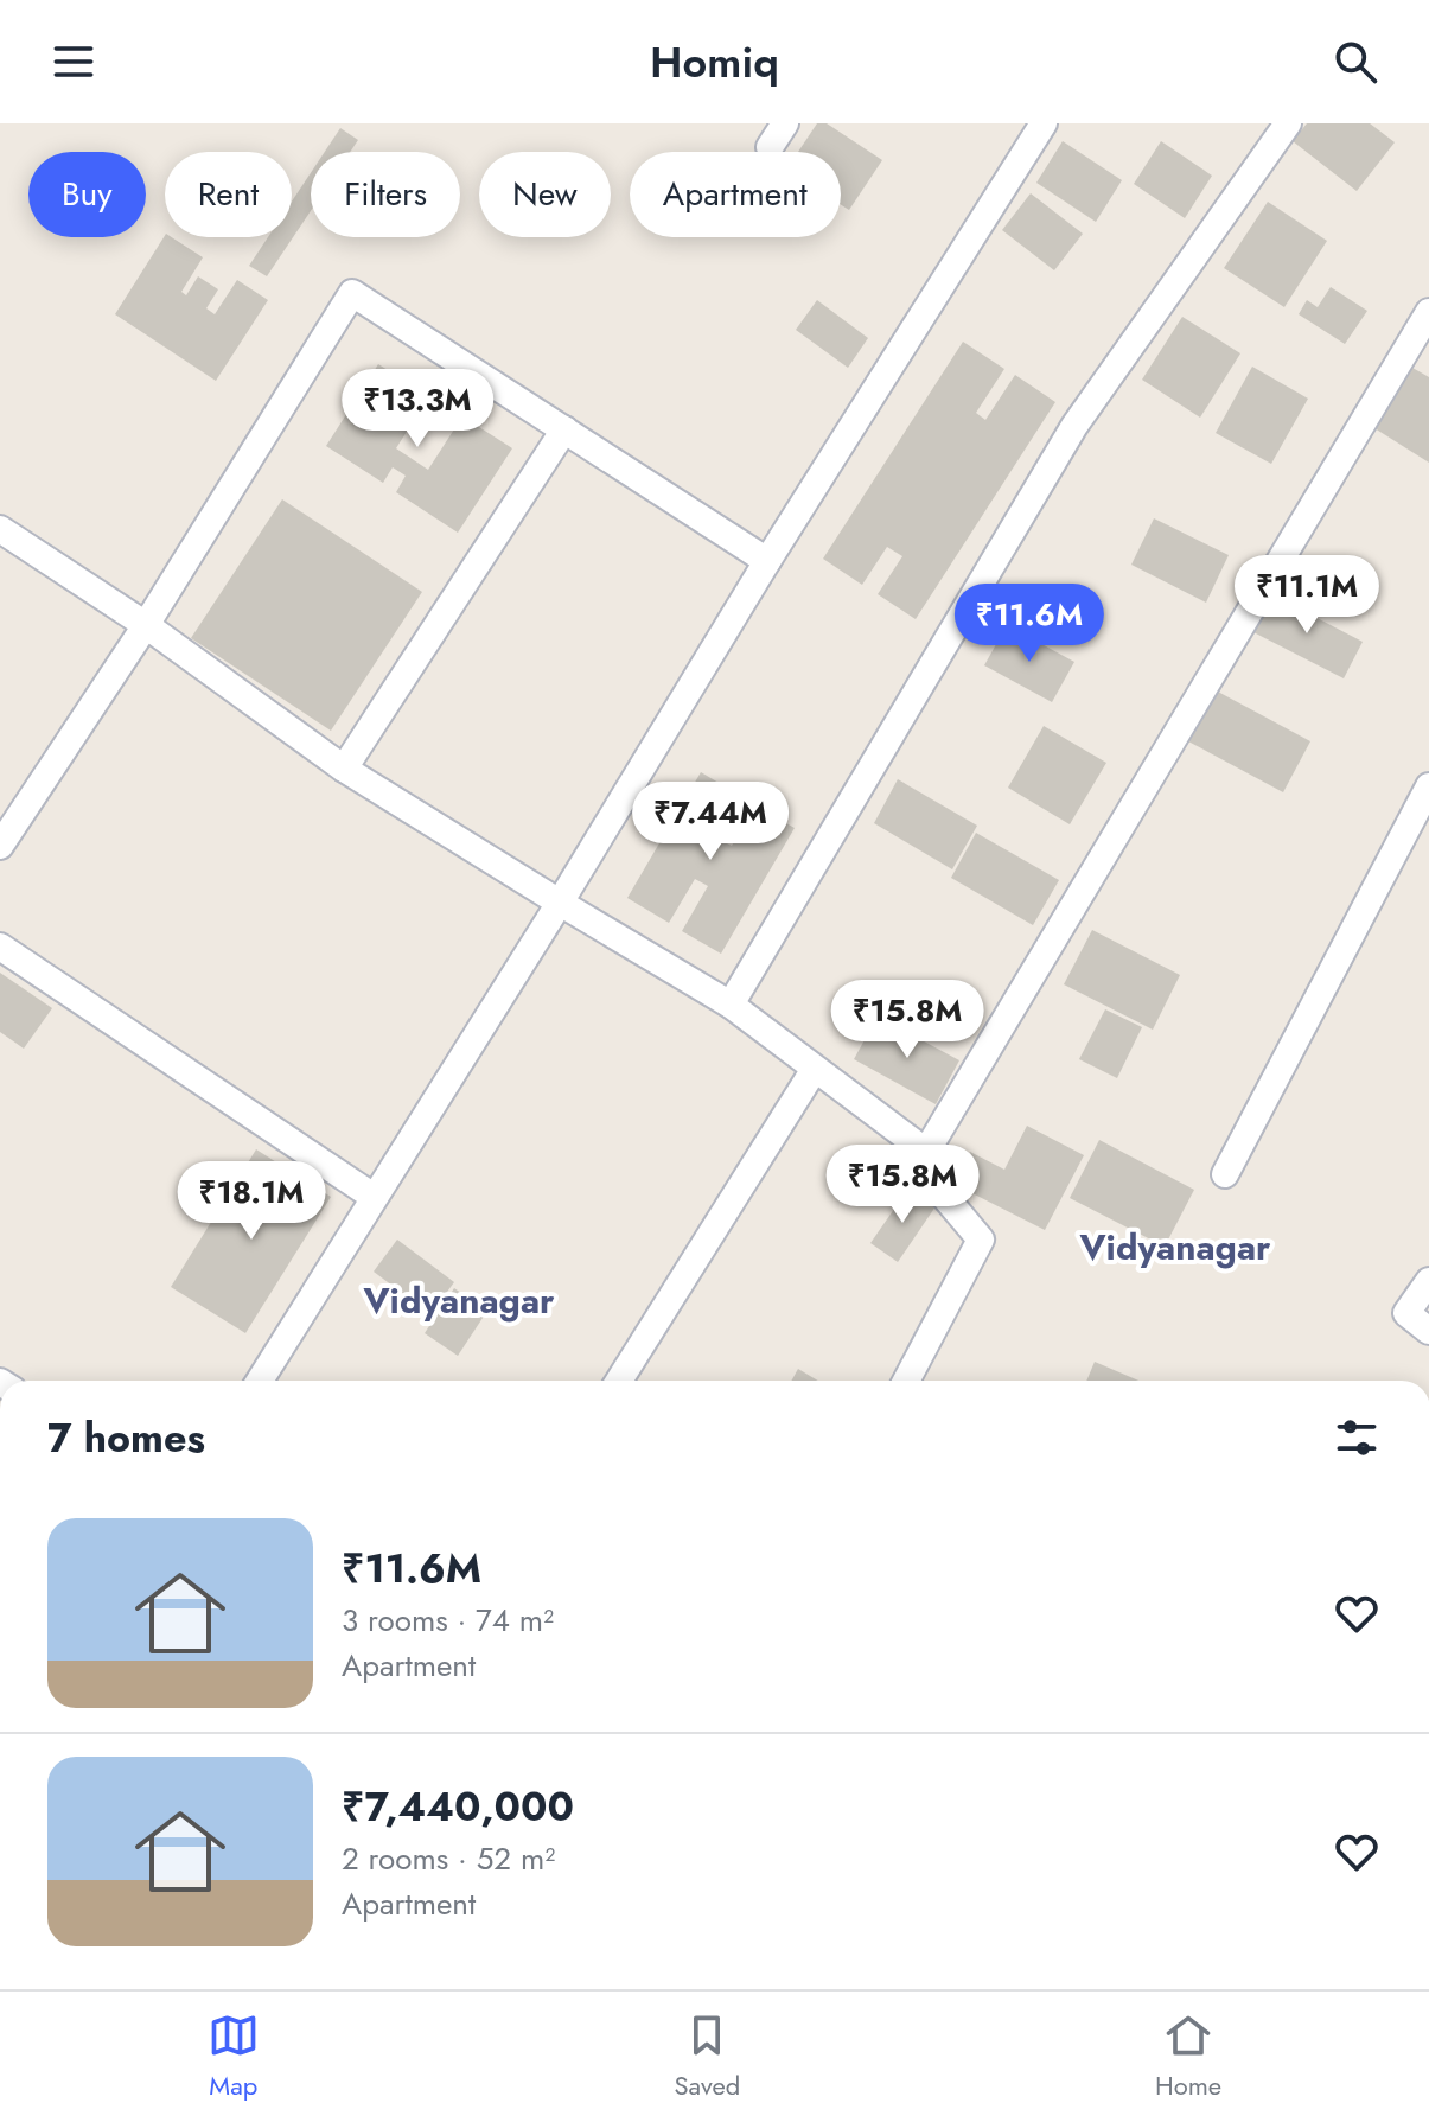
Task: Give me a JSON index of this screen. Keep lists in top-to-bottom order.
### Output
{
  "districts": ["Vidyanagar", "Vidyanagar"],
  "page": {
    "header": "Homiq",
    "chip": [
      "Buy",
      "Rent",
      "Filters",
      "New",
      "Apartment"
    ],
    "price": [
      "₹13.3M",
      "₹11.1M",
      "₹11.6M",
      "₹7.44M",
      "₹15.8M",
      "₹15.8M",
      "₹18.1M"
    ],
    "heading": "7 homes",
    "list": [
      {
        "name": "₹11.6M",
        "note": "3 rooms · 74 m² · Apartment"
      },
      {
        "name": "₹7,440,000",
        "note": "2 rooms · 52 m² · Apartment"
      }
    ],
    "tabs": ["Map", "Saved", "Home"]
  }
}
